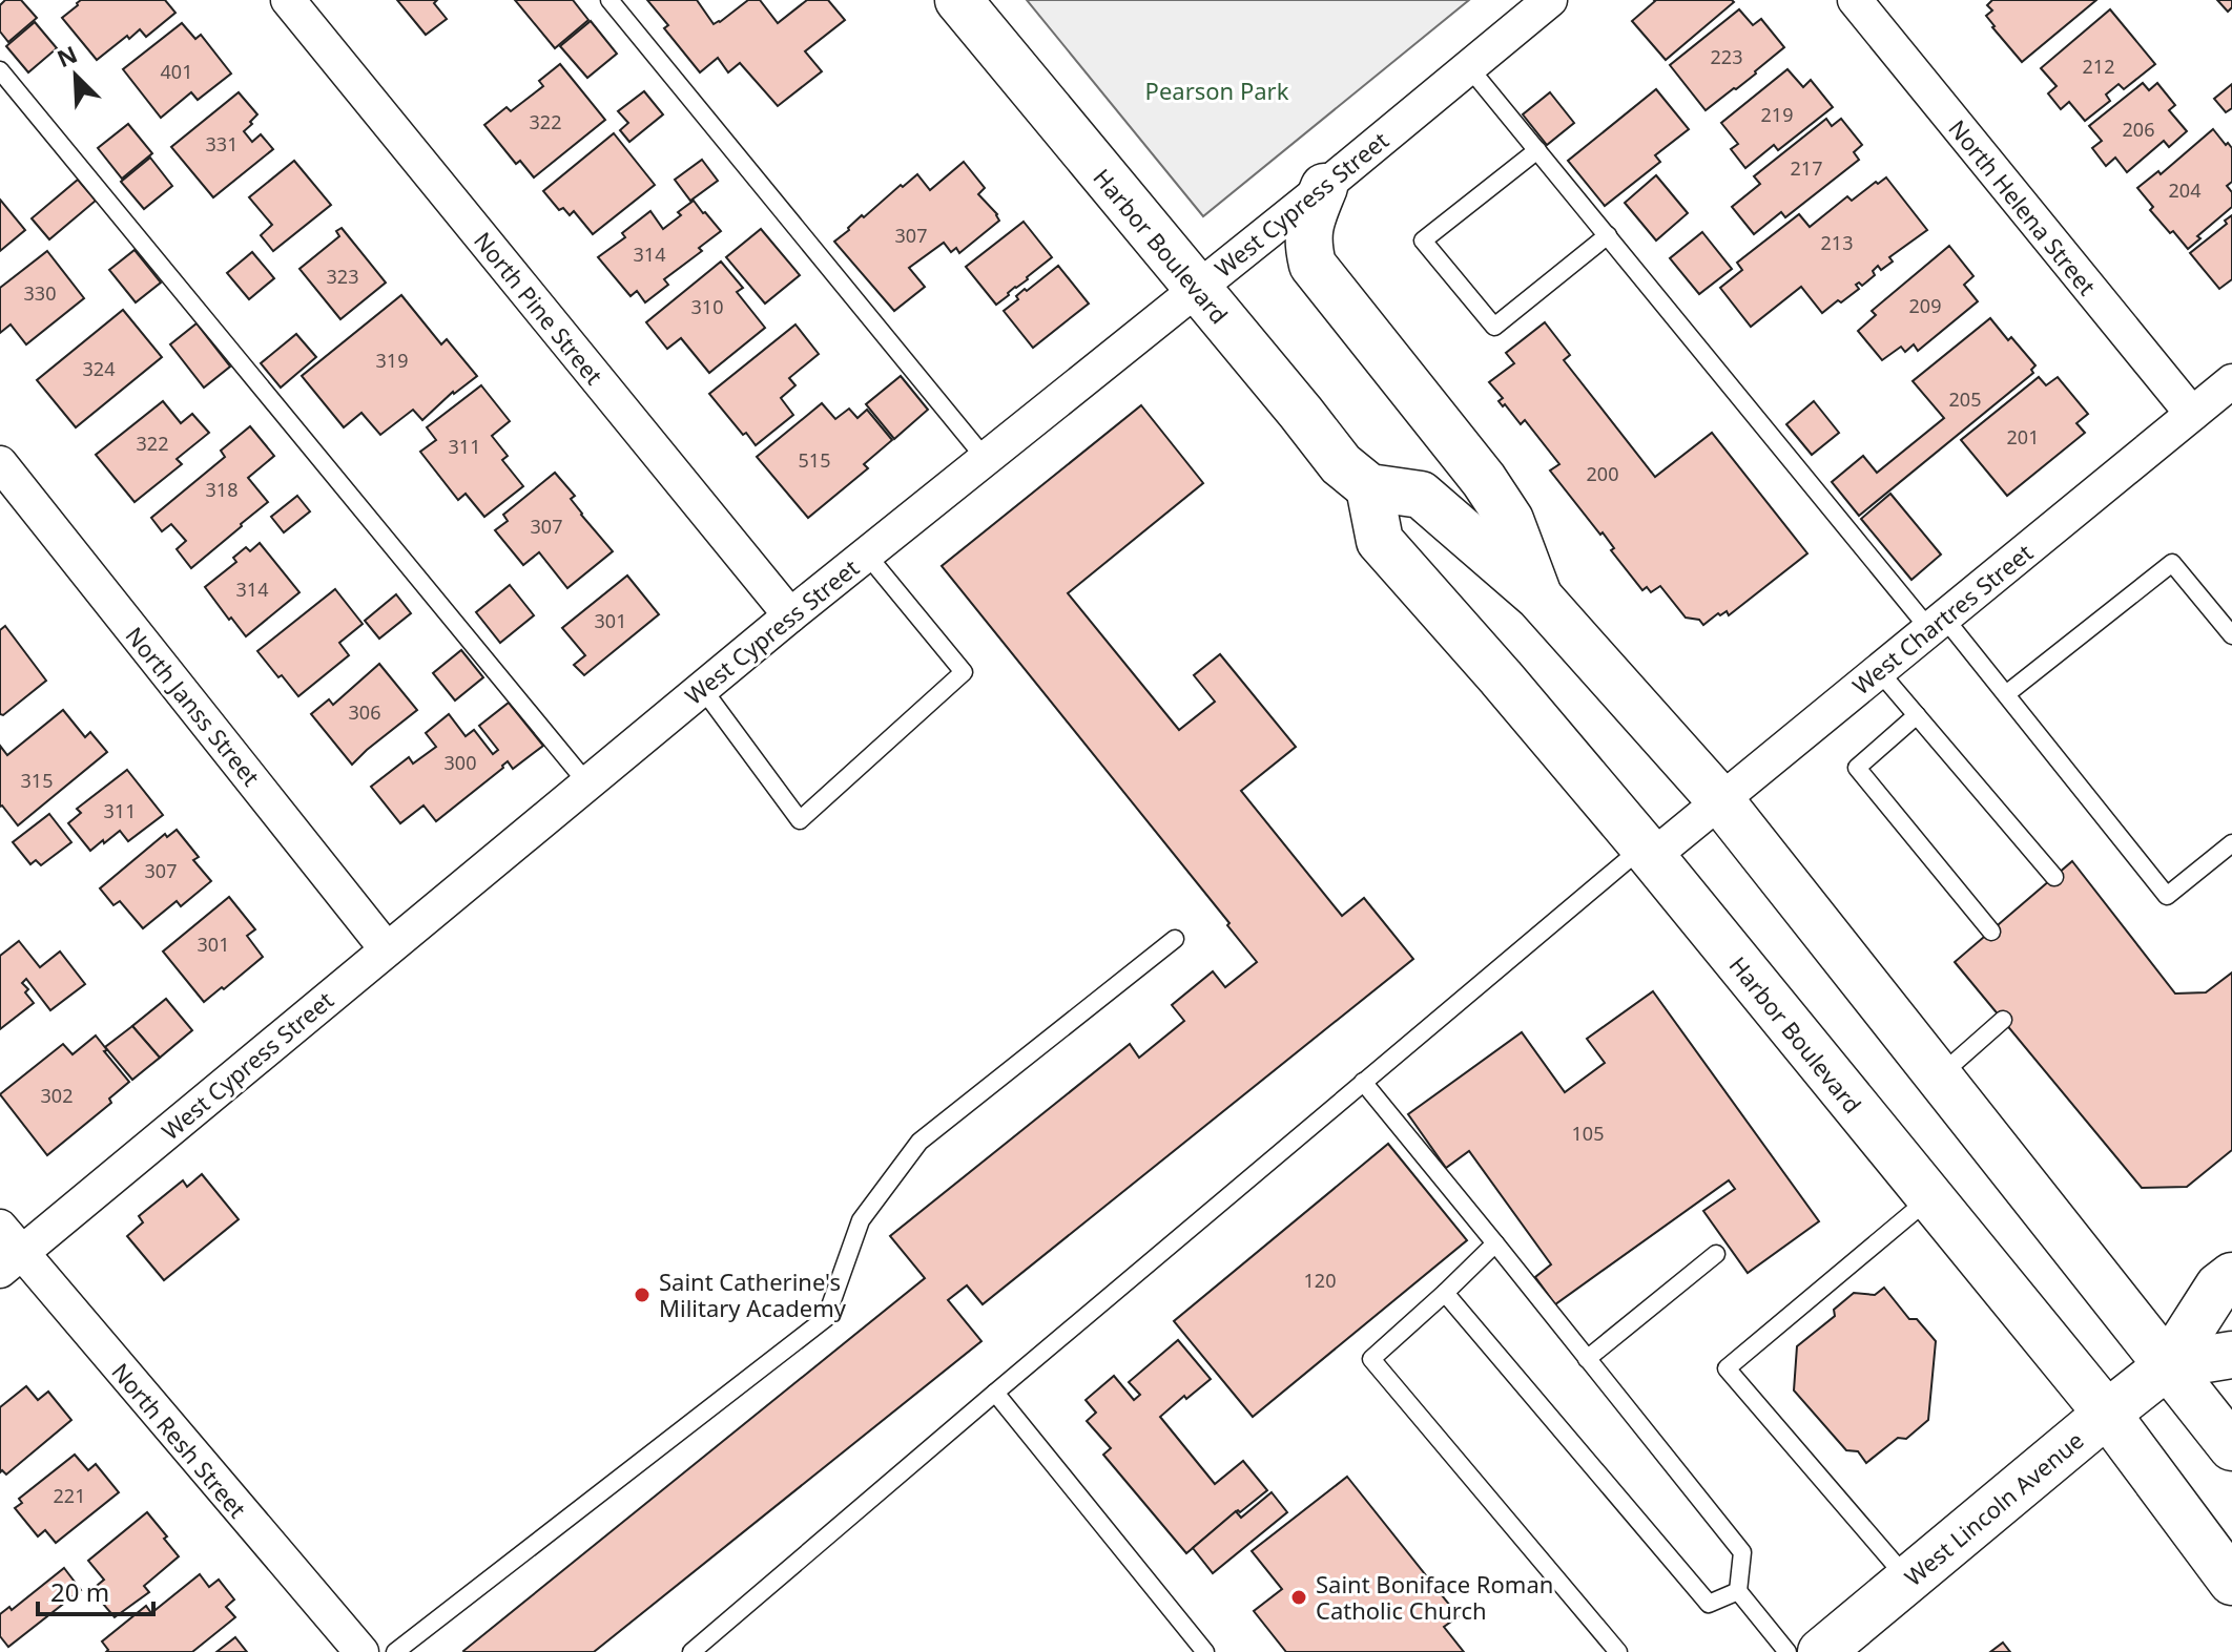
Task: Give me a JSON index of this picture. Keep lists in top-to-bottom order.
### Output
{
  "streets": {
    "main road": ["Harbor Boulevard", "West Lincoln Avenue"],
    "street": [
      "West Cypress Street",
      "North Helena Street",
      "North Pine Street",
      "West Chartres Street",
      "North Janss Street",
      "North Resh Street"
    ]
  },
  "crossings": [
    ["West Cypress Street", "Harbor Boulevard"],
    ["West Cypress Street", "North Pine Street"],
    ["West Cypress Street", "North Janss Street"],
    ["West Cypress Street", "North Resh Street"],
    ["North Helena Street", "West Chartres Street"],
    ["Harbor Boulevard", "West Chartres Street"],
    ["Harbor Boulevard", "West Lincoln Avenue"]
  ],
  "parks": ["Pearson Park"],
  "places": ["Saint Catherine's Military Academy", "Saint Boniface Roman Catholic Church"],
  "house_numbers": [
    "223",
    "212",
    "401",
    "219",
    "322",
    "206",
    "331",
    "217",
    "204",
    "307",
    "213",
    "314",
    "323",
    "330",
    "209",
    "310",
    "319",
    "324",
    "205",
    "201",
    "322",
    "311",
    "515",
    "200",
    "318",
    "307",
    "314",
    "301",
    "306",
    "300",
    "315",
    "311",
    "307",
    "301",
    "302",
    "105",
    "120",
    "221"
  ],
  "scale_bar": "20 m",
  "north": "top left"
}
